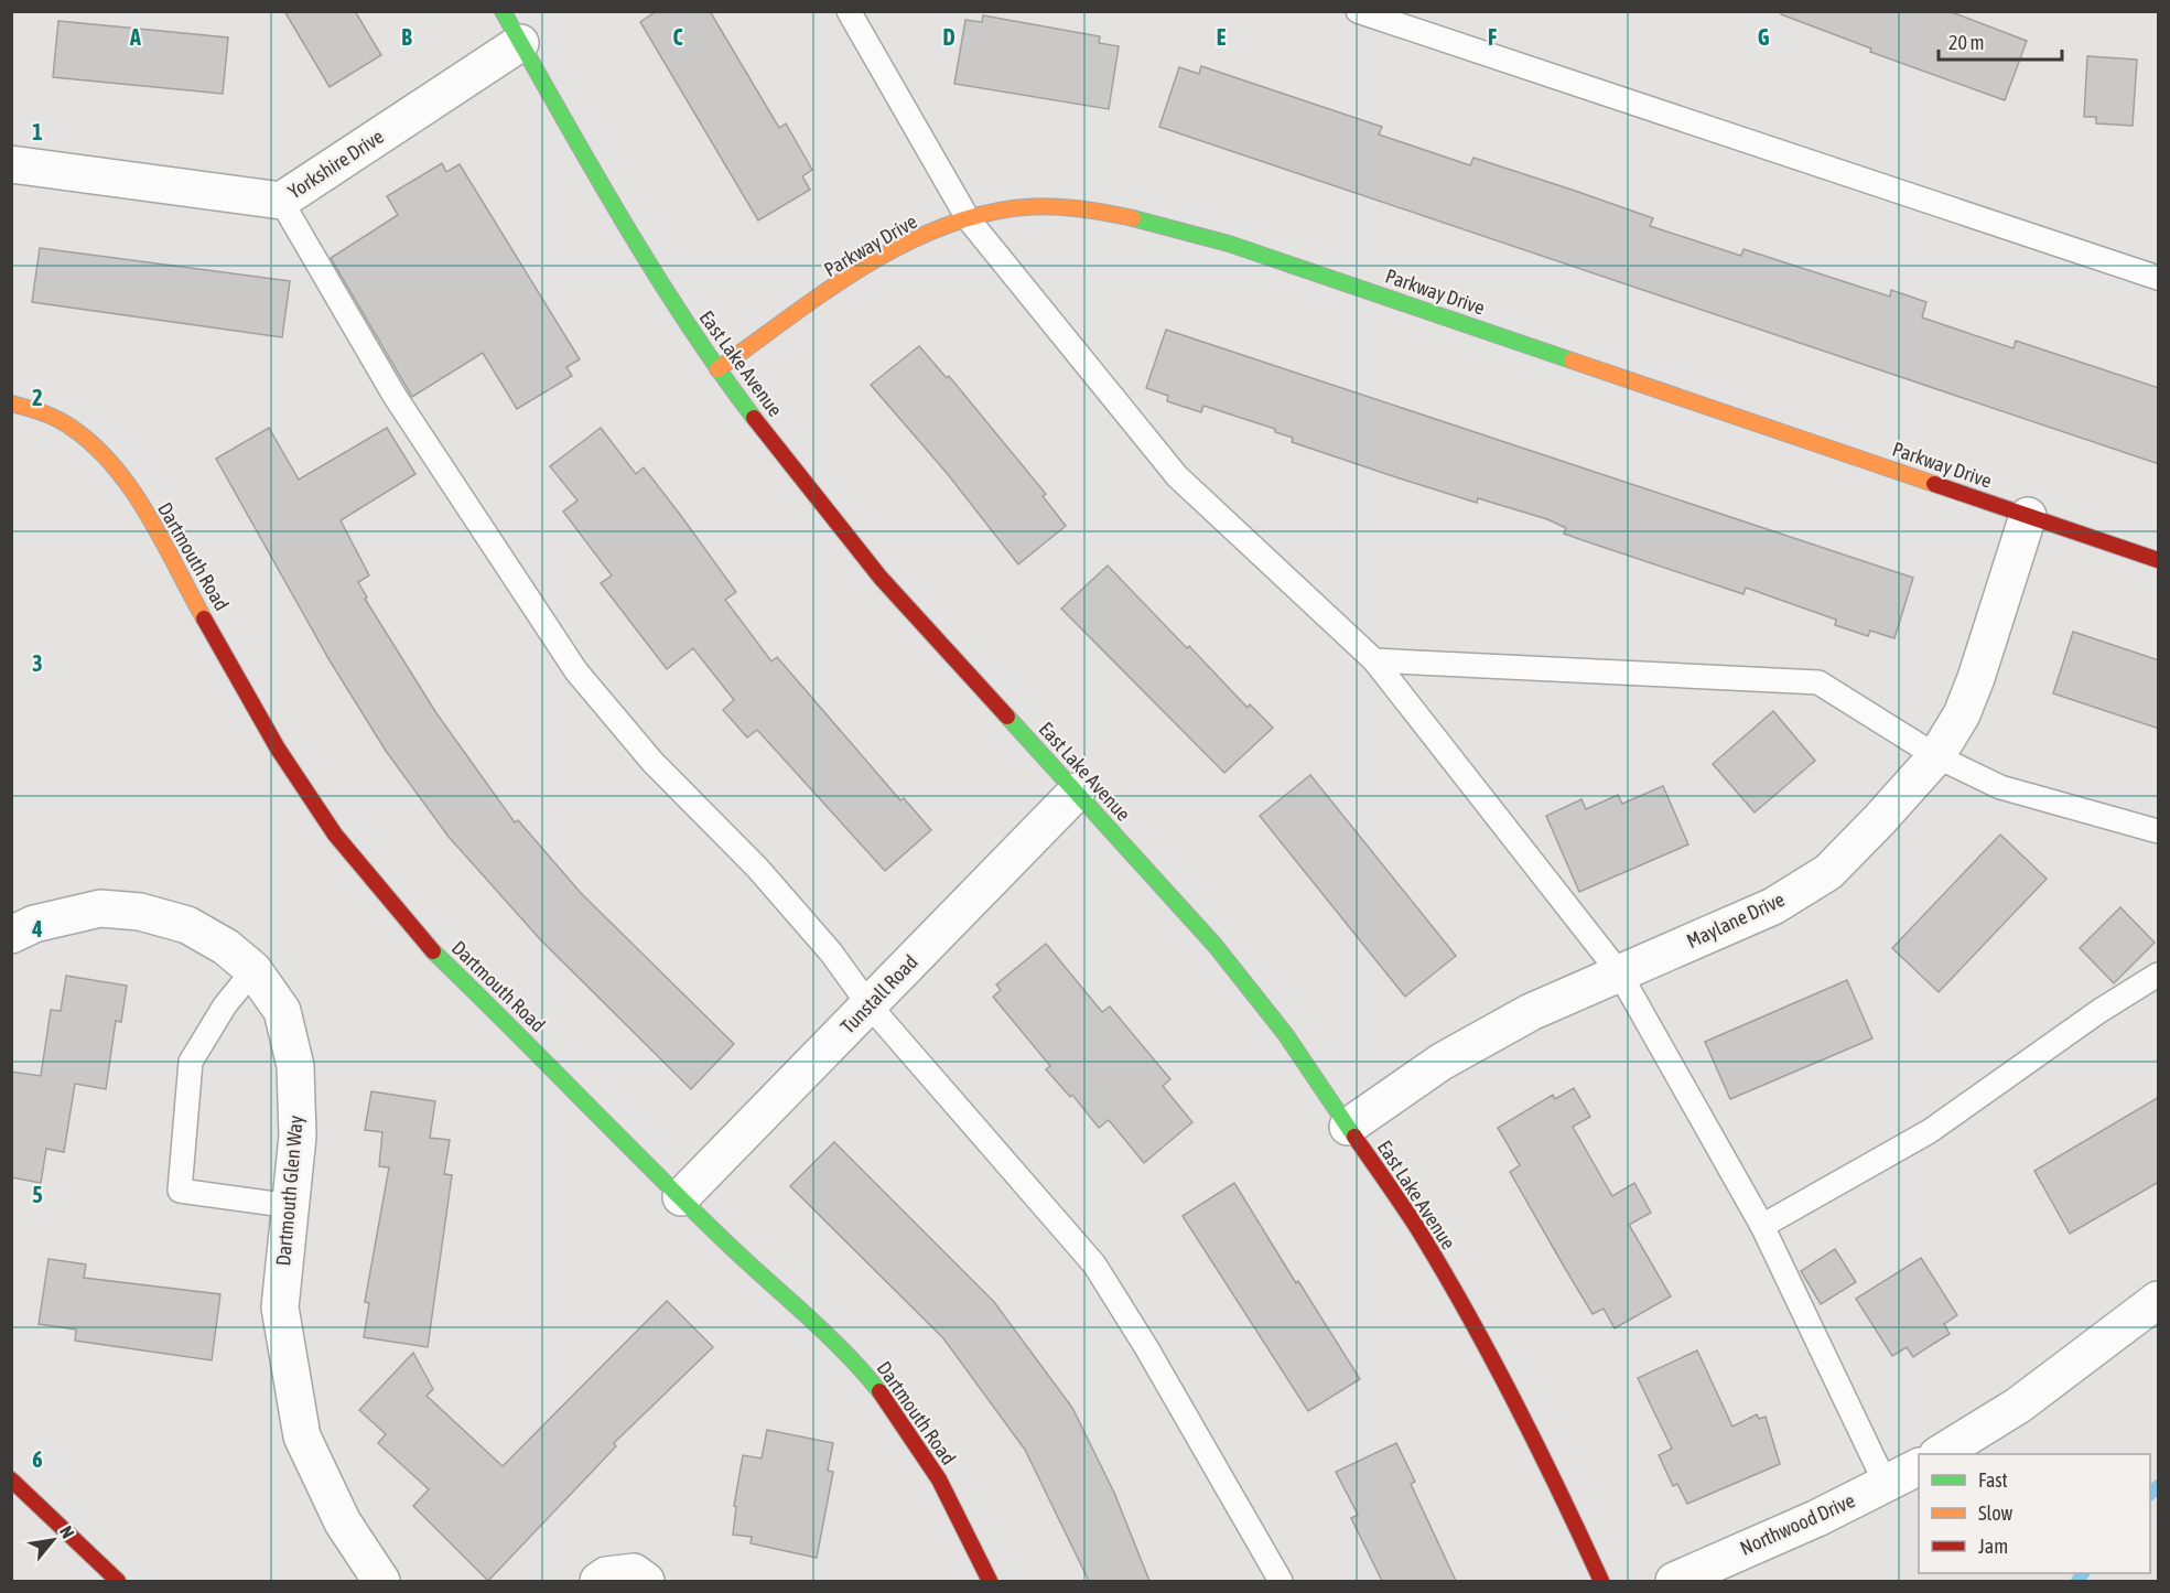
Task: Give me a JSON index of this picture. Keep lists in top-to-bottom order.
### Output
{
  "streets": {
    "street": [
      "Yorkshire Drive",
      "Parkway Drive",
      "East Lake Avenue",
      "Dartmouth Road",
      "Maylane Drive",
      "Tunstall Road",
      "Dartmouth Glen Way",
      "Northwood Drive"
    ]
  },
  "crossings": [
    ["Yorkshire Drive", "East Lake Avenue"],
    ["Parkway Drive", "East Lake Avenue"],
    ["Parkway Drive", "Maylane Drive"],
    ["East Lake Avenue", "Maylane Drive"],
    ["East Lake Avenue", "Tunstall Road"],
    ["Dartmouth Road", "Tunstall Road"]
  ],
  "legend": ["Fast", "Slow", "Jam"],
  "scale_bar": "20 m",
  "north": "top right",
  "grid": {
    "columns": [
      "A",
      "B",
      "C",
      "D",
      "E",
      "F",
      "G"
    ],
    "rows": [
      "1",
      "2",
      "3",
      "4",
      "5",
      "6"
    ]
  }
}
